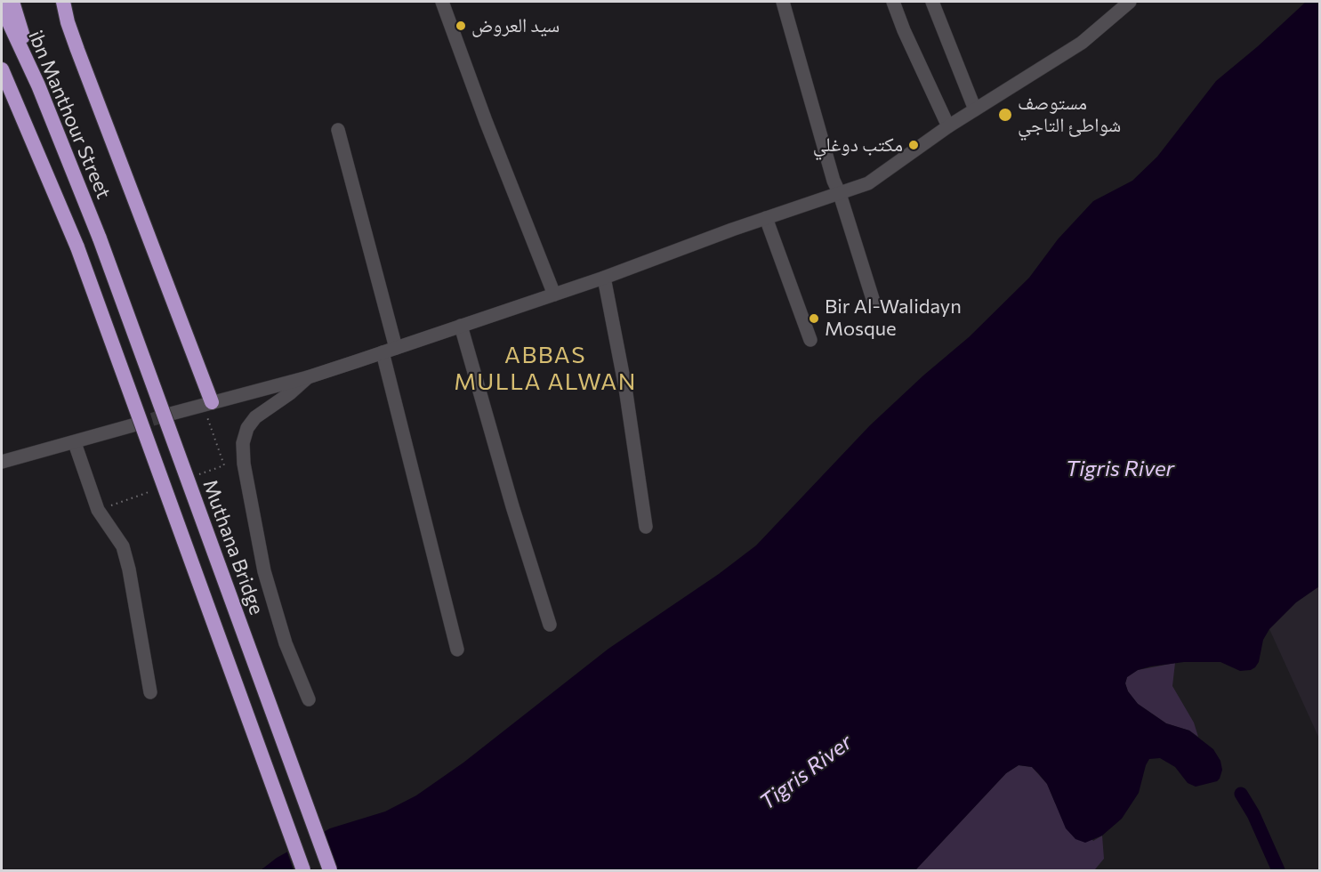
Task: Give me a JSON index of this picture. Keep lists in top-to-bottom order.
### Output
{
  "streets": {
    "highway": ["ibn Manthour Street", "Muthana Bridge"]
  },
  "crossings": [
    ["ibn Manthour Street", "Muthana Bridge"]
  ],
  "districts": ["ABBAS MULLA ALWAN"],
  "water": ["Tigris River"],
  "places": [
    "سيد العروض",
    "مستوصف شواطئ التاجي",
    "مكتب دوغلي",
    "Bir Al-Walidayn Mosque"
  ]
}
